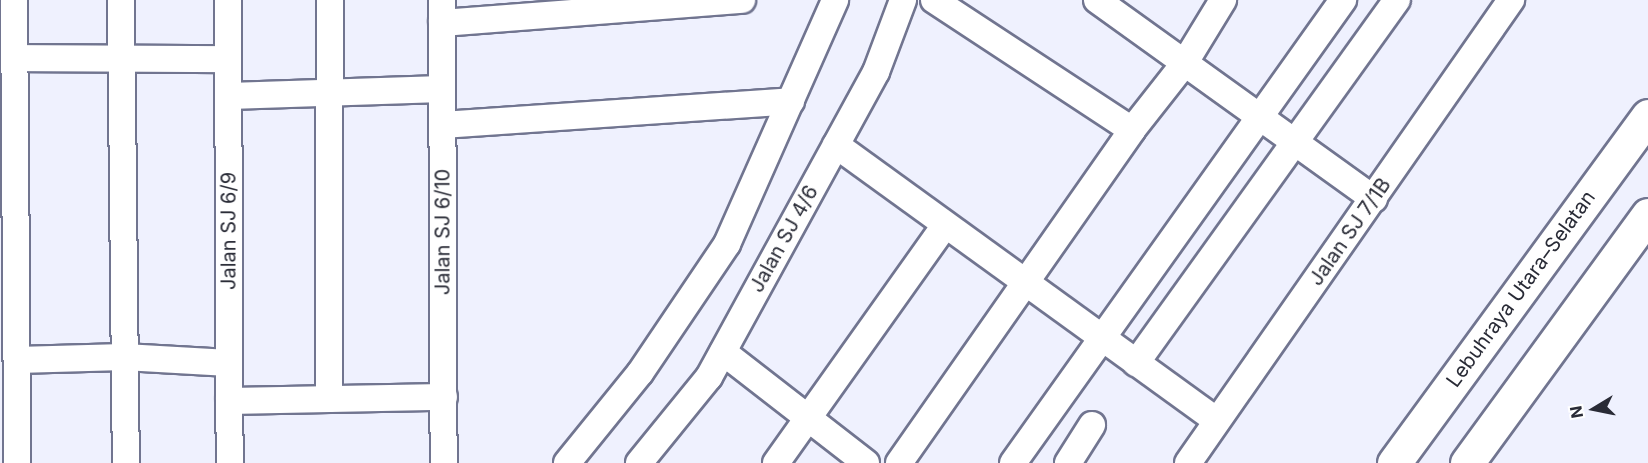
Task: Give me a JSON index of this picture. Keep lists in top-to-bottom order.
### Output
{
  "streets": {
    "highway": ["Lebuhraya Utara–Selatan"],
    "street": [
      "Jalan SJ 6/9",
      "Jalan SJ 6/10",
      "Jalan SJ 7/1B",
      "Jalan SJ 4/6"
    ]
  },
  "north": "left"
}
